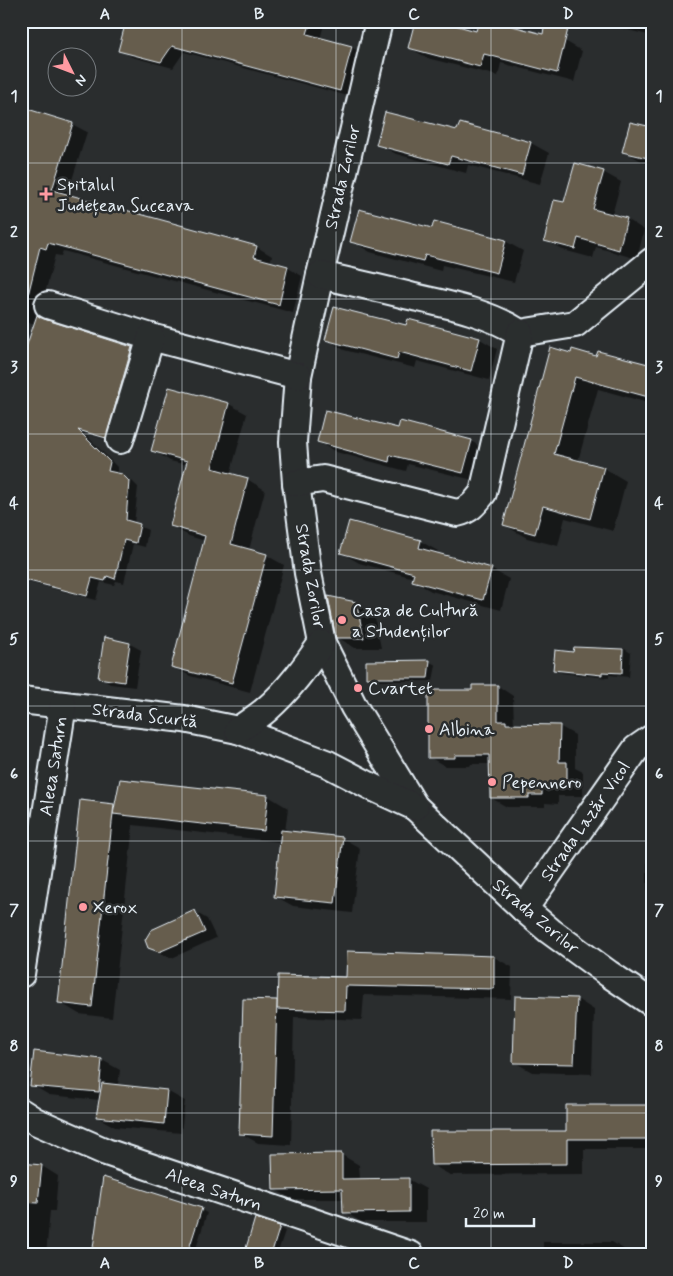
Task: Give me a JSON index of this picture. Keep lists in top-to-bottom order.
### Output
{
  "streets": {
    "street": [
      "Strada Zorilor",
      "Strada Scurtă",
      "Aleea Saturn",
      "Strada Lazăr Vicol"
    ]
  },
  "crossings": [
    ["Strada Zorilor", "Strada Scurtă"],
    ["Strada Zorilor", "Strada Lazăr Vicol"],
    ["Strada Scurtă", "Aleea Saturn"]
  ],
  "places": {
    "health": ["Spitalul Județean Suceava"],
    "other": [
      "Casa de Cultură a Studenților",
      "Cvartet",
      "Albina",
      "Pepennero",
      "Xerox"
    ]
  },
  "scale_bar": "20 m",
  "north": "bottom right",
  "grid": {
    "columns": [
      "A",
      "B",
      "C",
      "D"
    ],
    "rows": [
      "1",
      "2",
      "3",
      "4",
      "5",
      "6",
      "7",
      "8",
      "9"
    ]
  }
}
